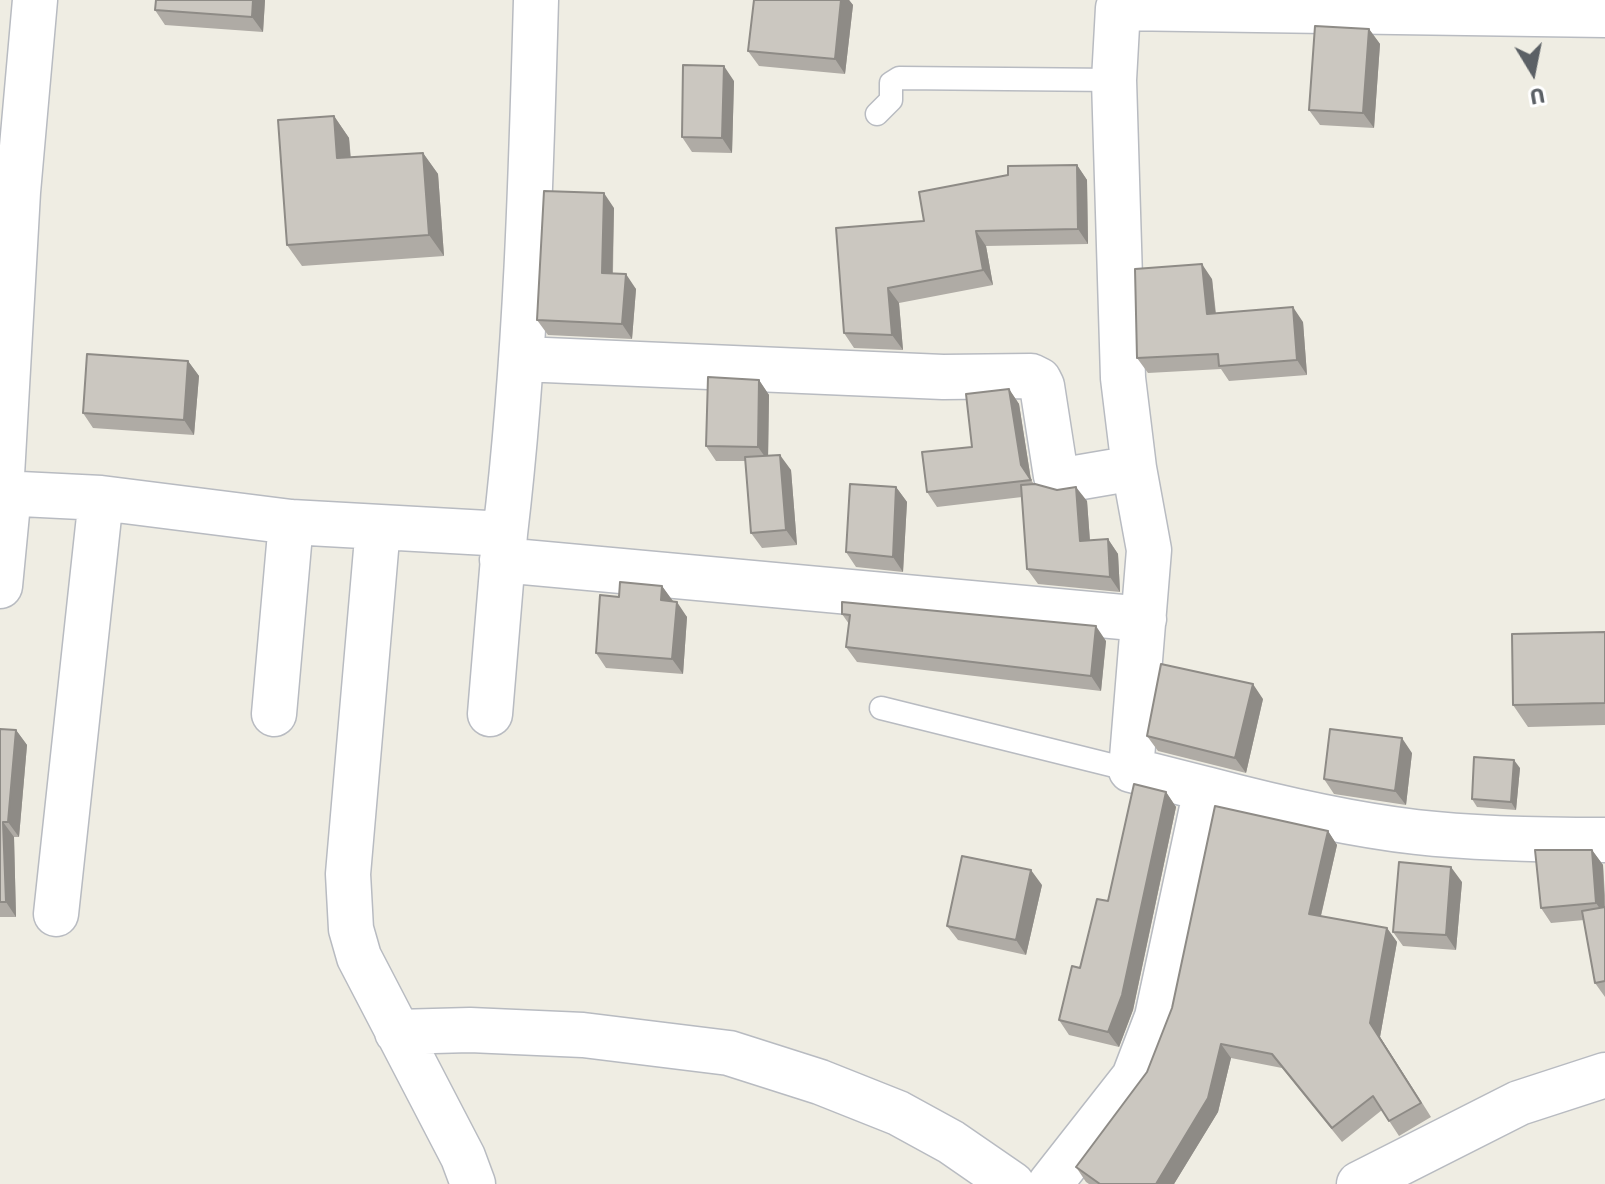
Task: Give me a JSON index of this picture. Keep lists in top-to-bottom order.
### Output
{
  "north": "bottom"
}
